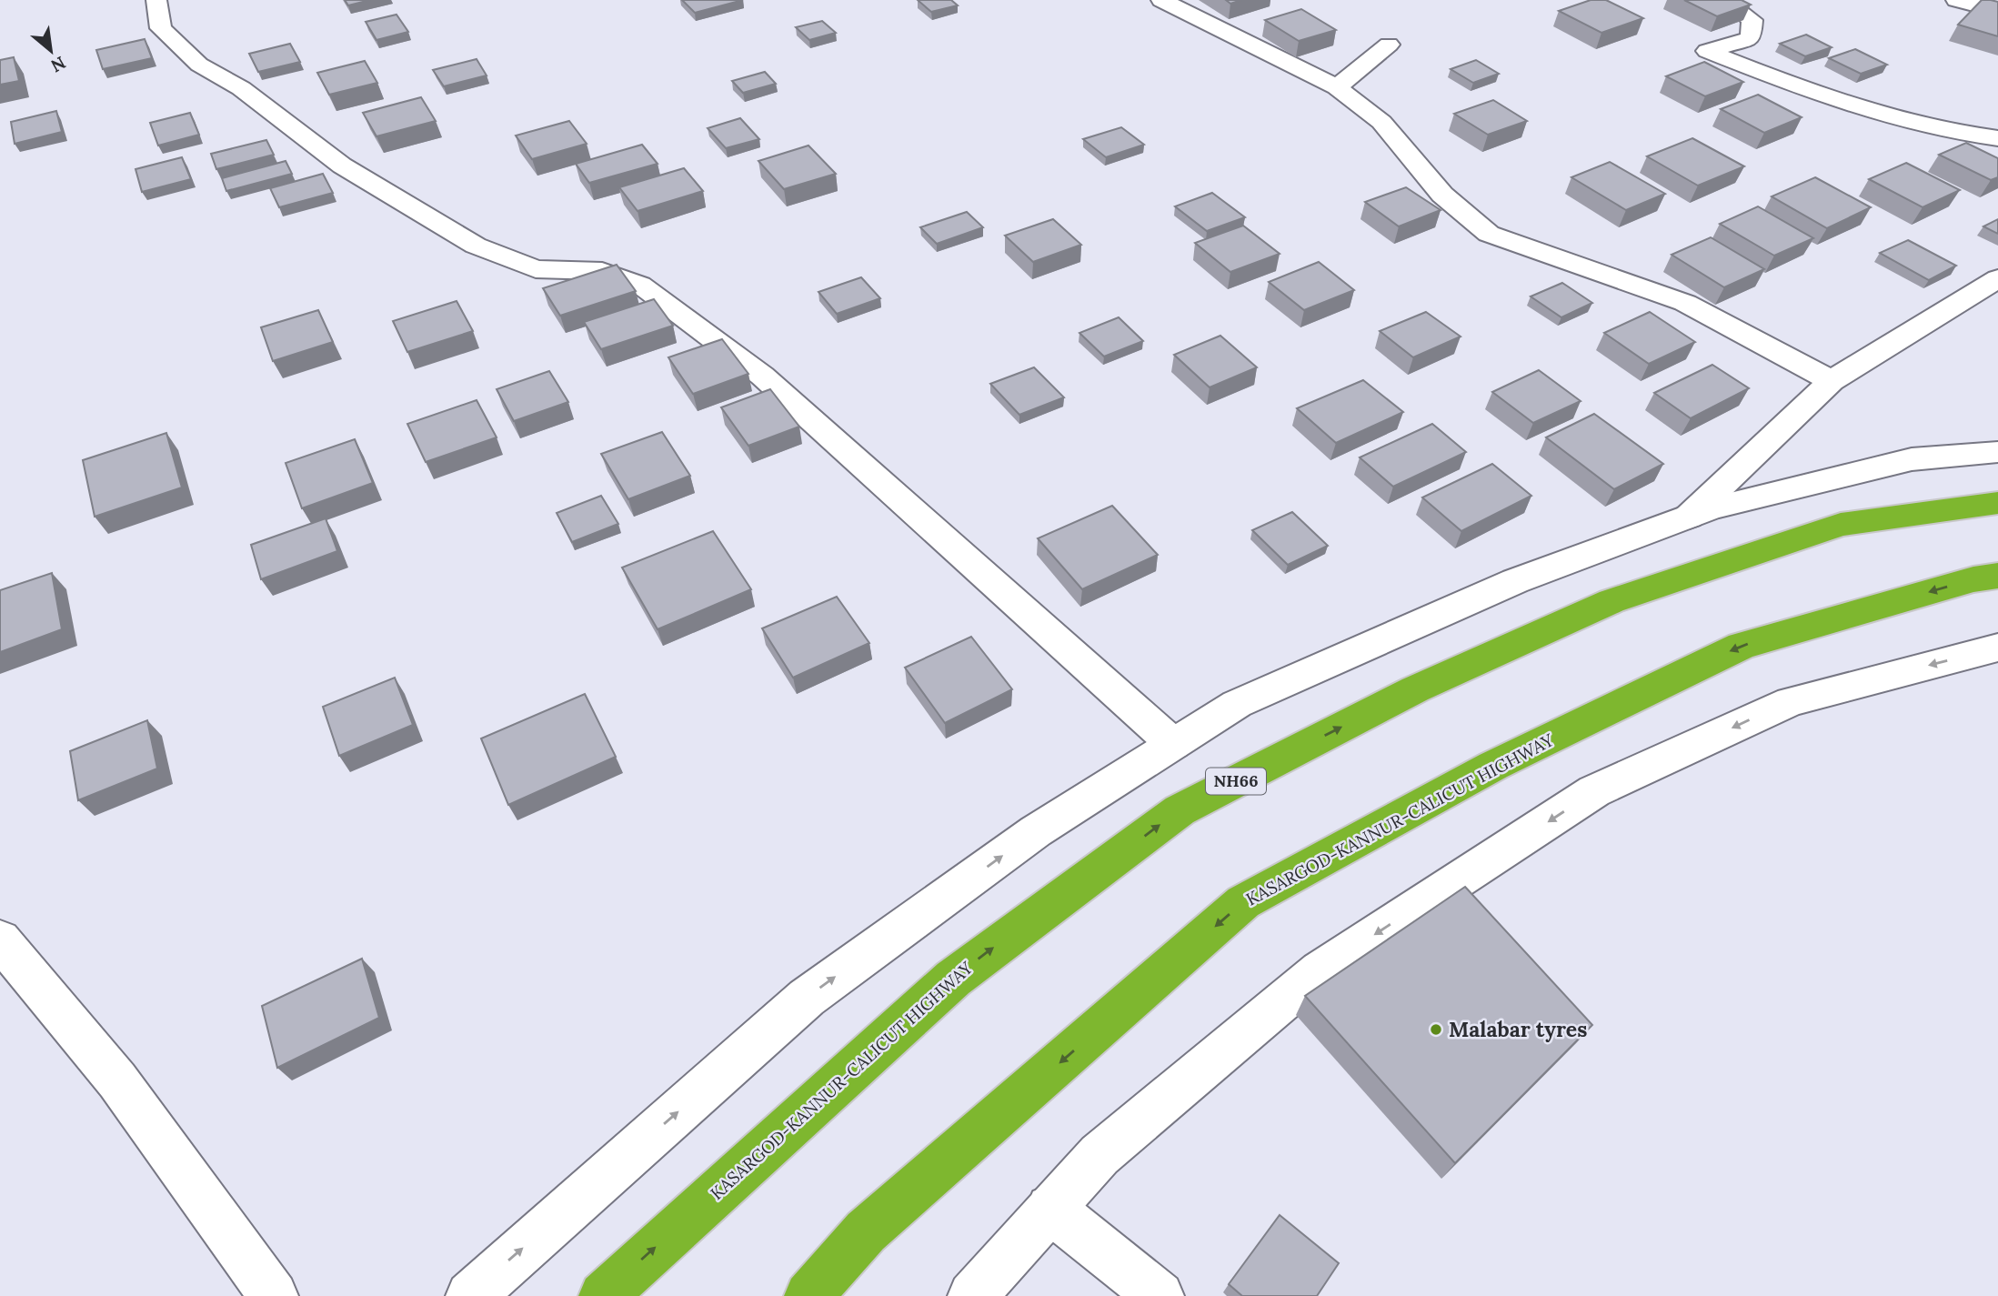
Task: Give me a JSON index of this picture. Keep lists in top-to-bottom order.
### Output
{
  "streets": {
    "highway": ["NH66", "KASARGOD-KANNUR-CALICUT HIGHWAY"]
  },
  "places": ["Malabar tyres"],
  "north": "bottom right"
}
